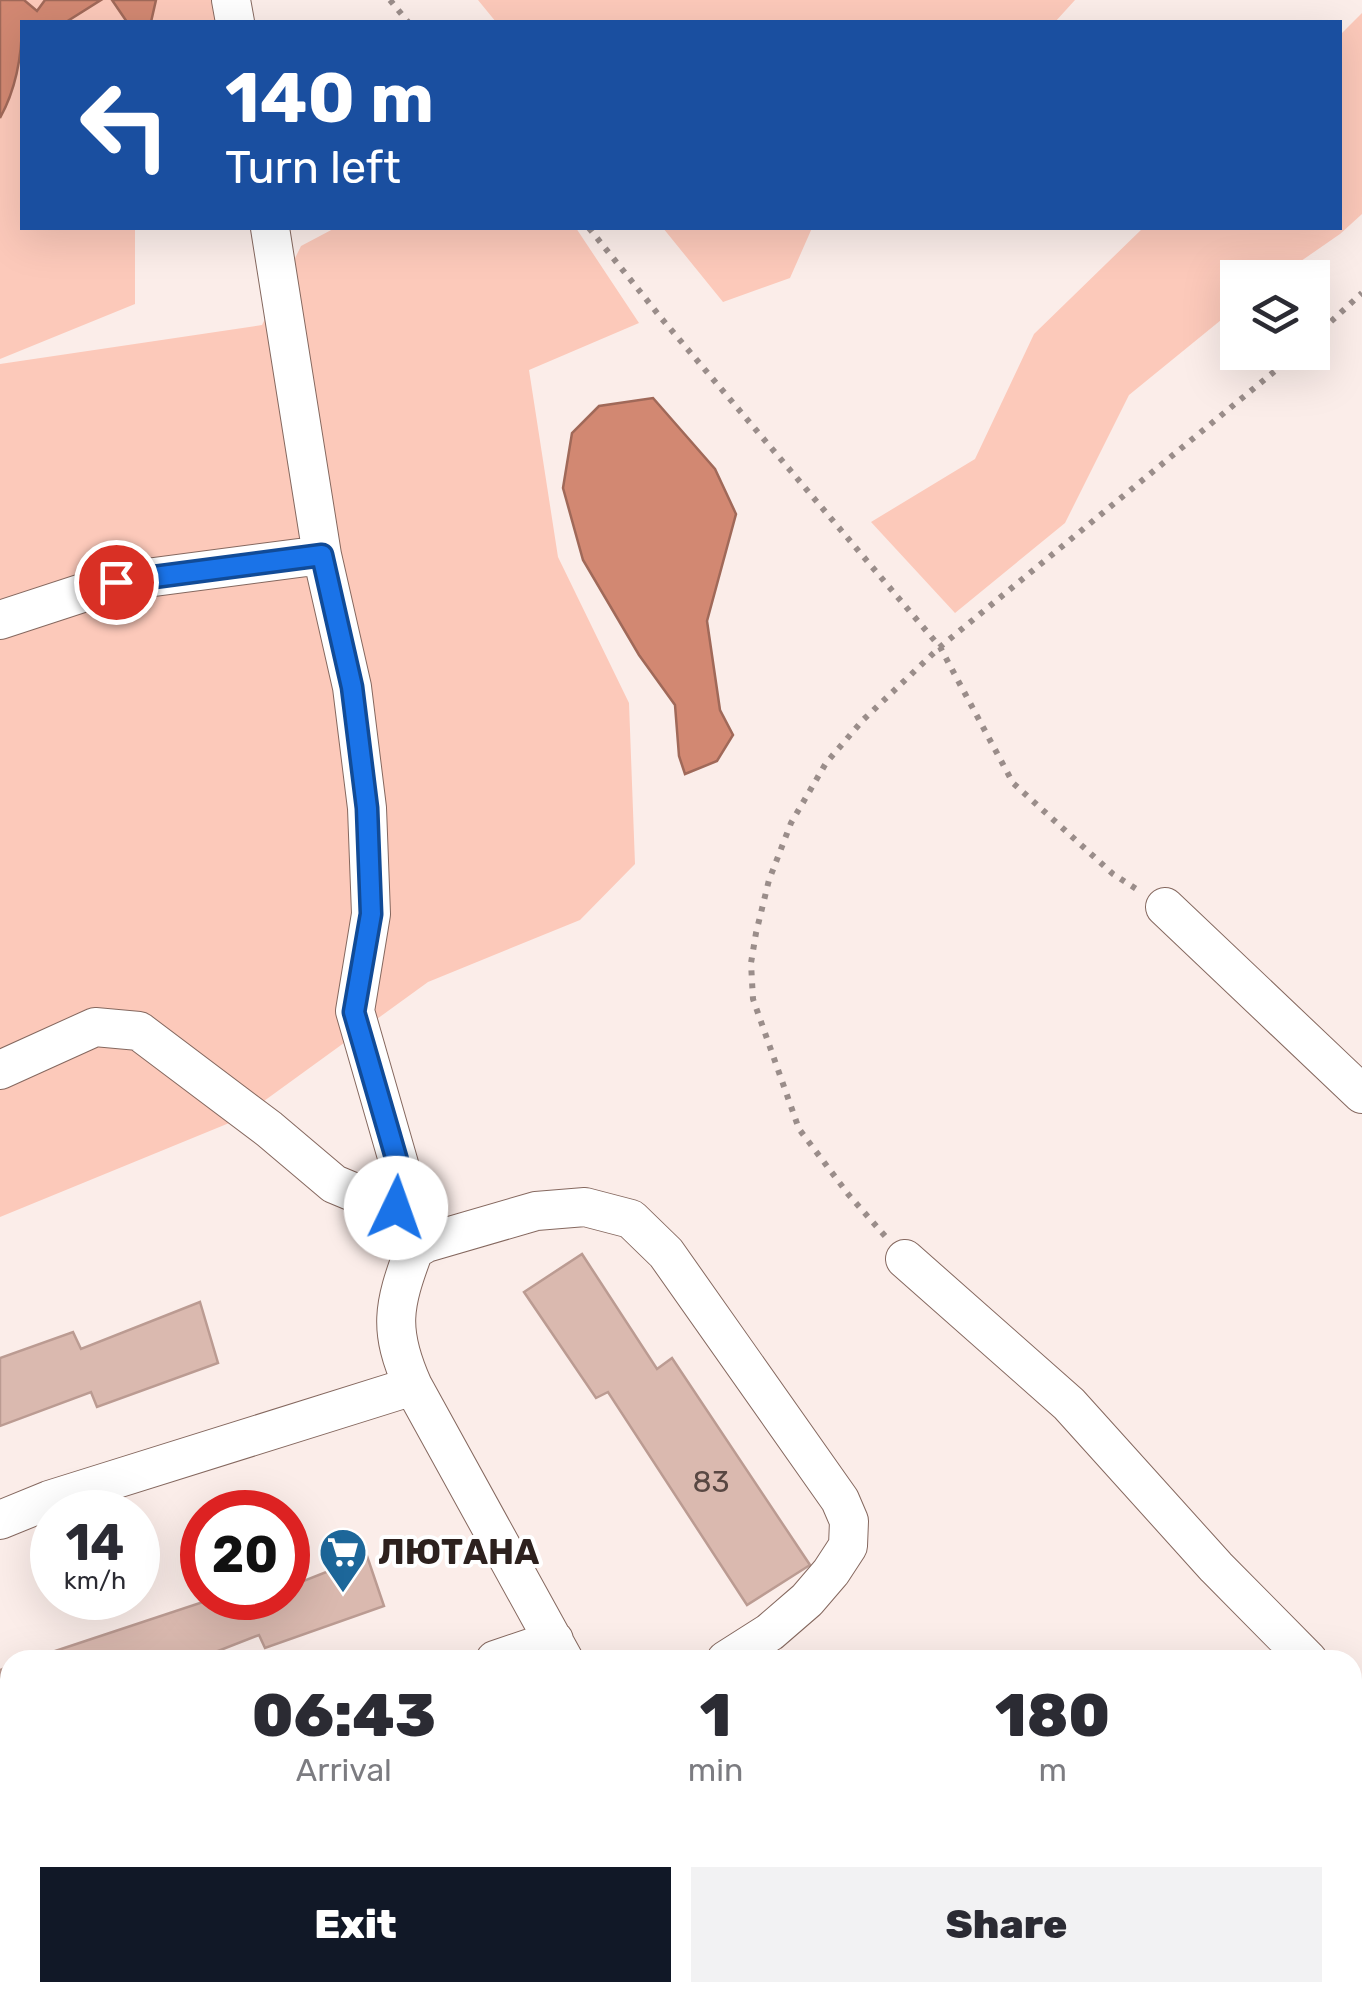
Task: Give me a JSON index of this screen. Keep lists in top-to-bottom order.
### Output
{
  "places": {
    "supermarket": ["ЛЮТАНА"]
  },
  "house_numbers": ["83"],
  "page": {
    "turn": ["140 m", "Turn left"],
    "speed": "14 km/h",
    "limit": "20",
    "eta": [
      "06:43",
      "Arrival",
      "1",
      "min",
      "180",
      "m"
    ],
    "buttons": ["Exit", "Share"]
  }
}
